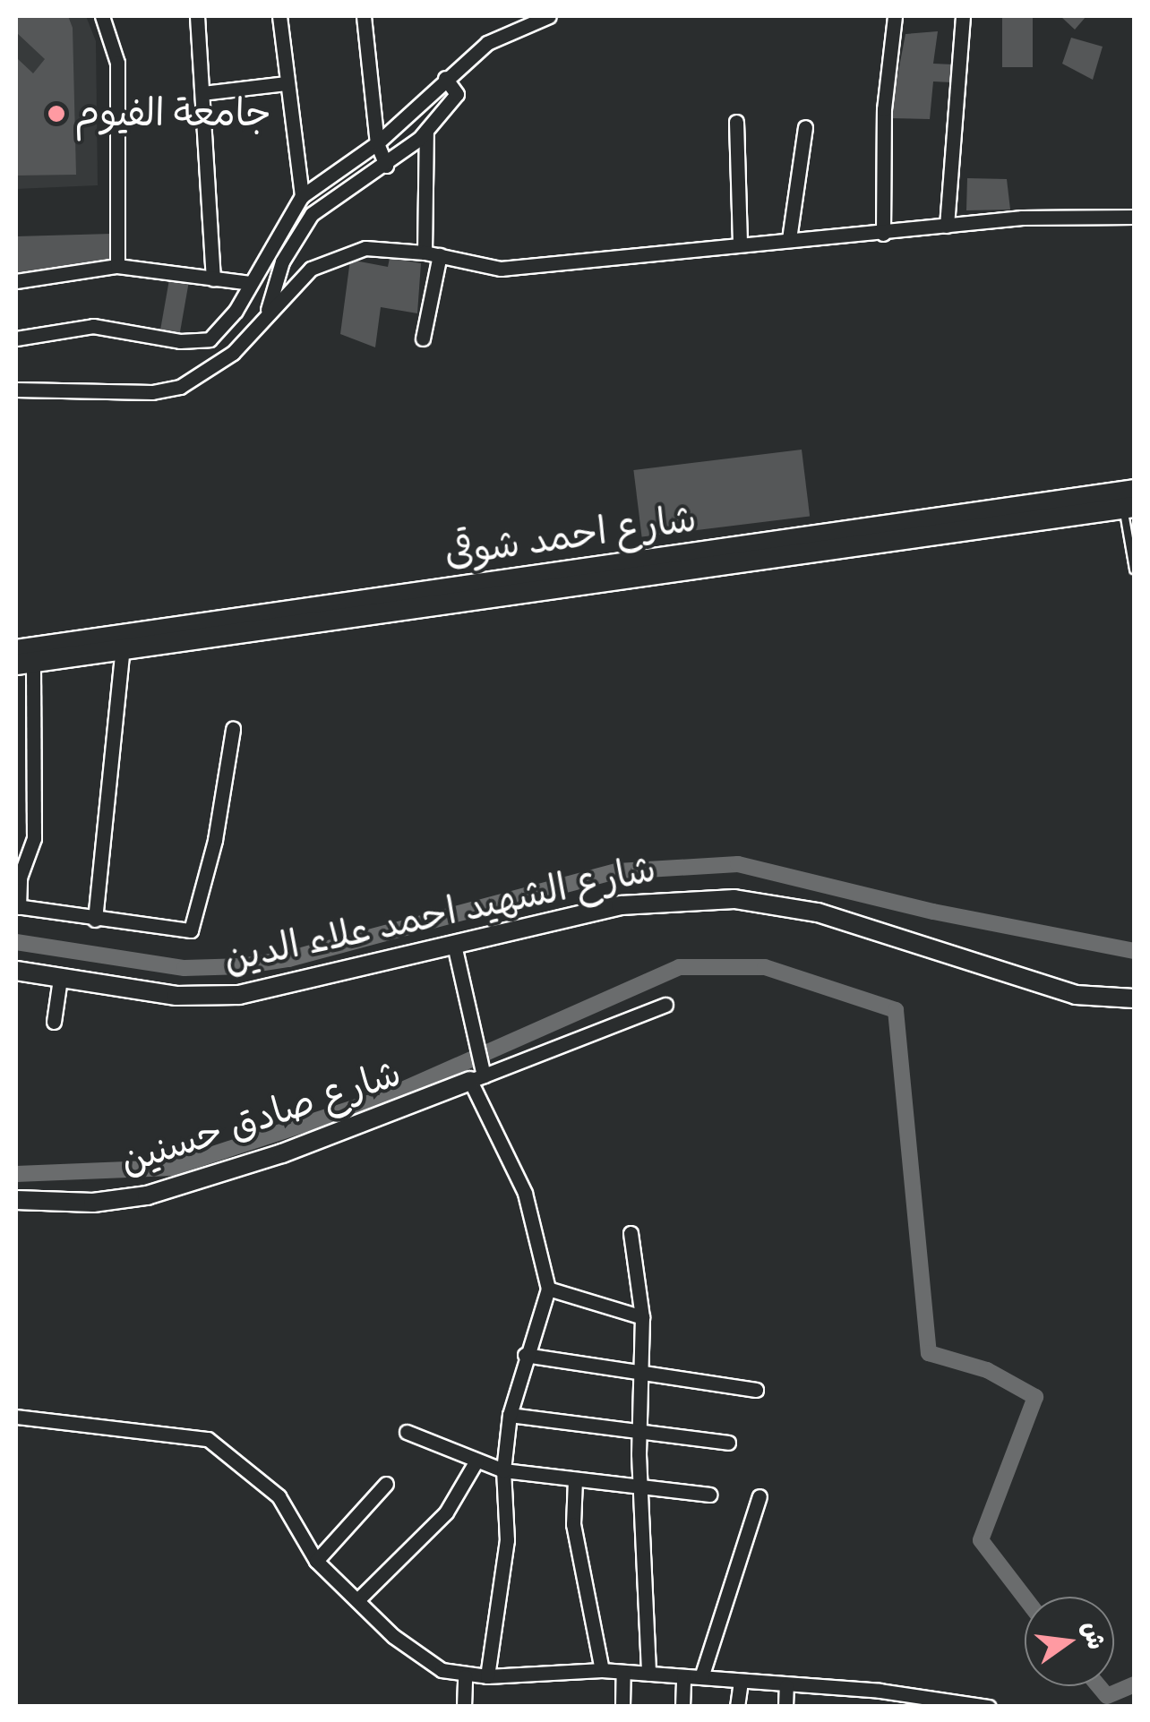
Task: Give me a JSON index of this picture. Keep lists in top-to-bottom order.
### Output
{
  "streets": {
    "main road": ["شارع احمد شوقى", "شارع الشهيد احمد علاء الدين", "شارع صادق حسنين"]
  },
  "places": ["جامعة الفيوم"],
  "north": "right"
}
